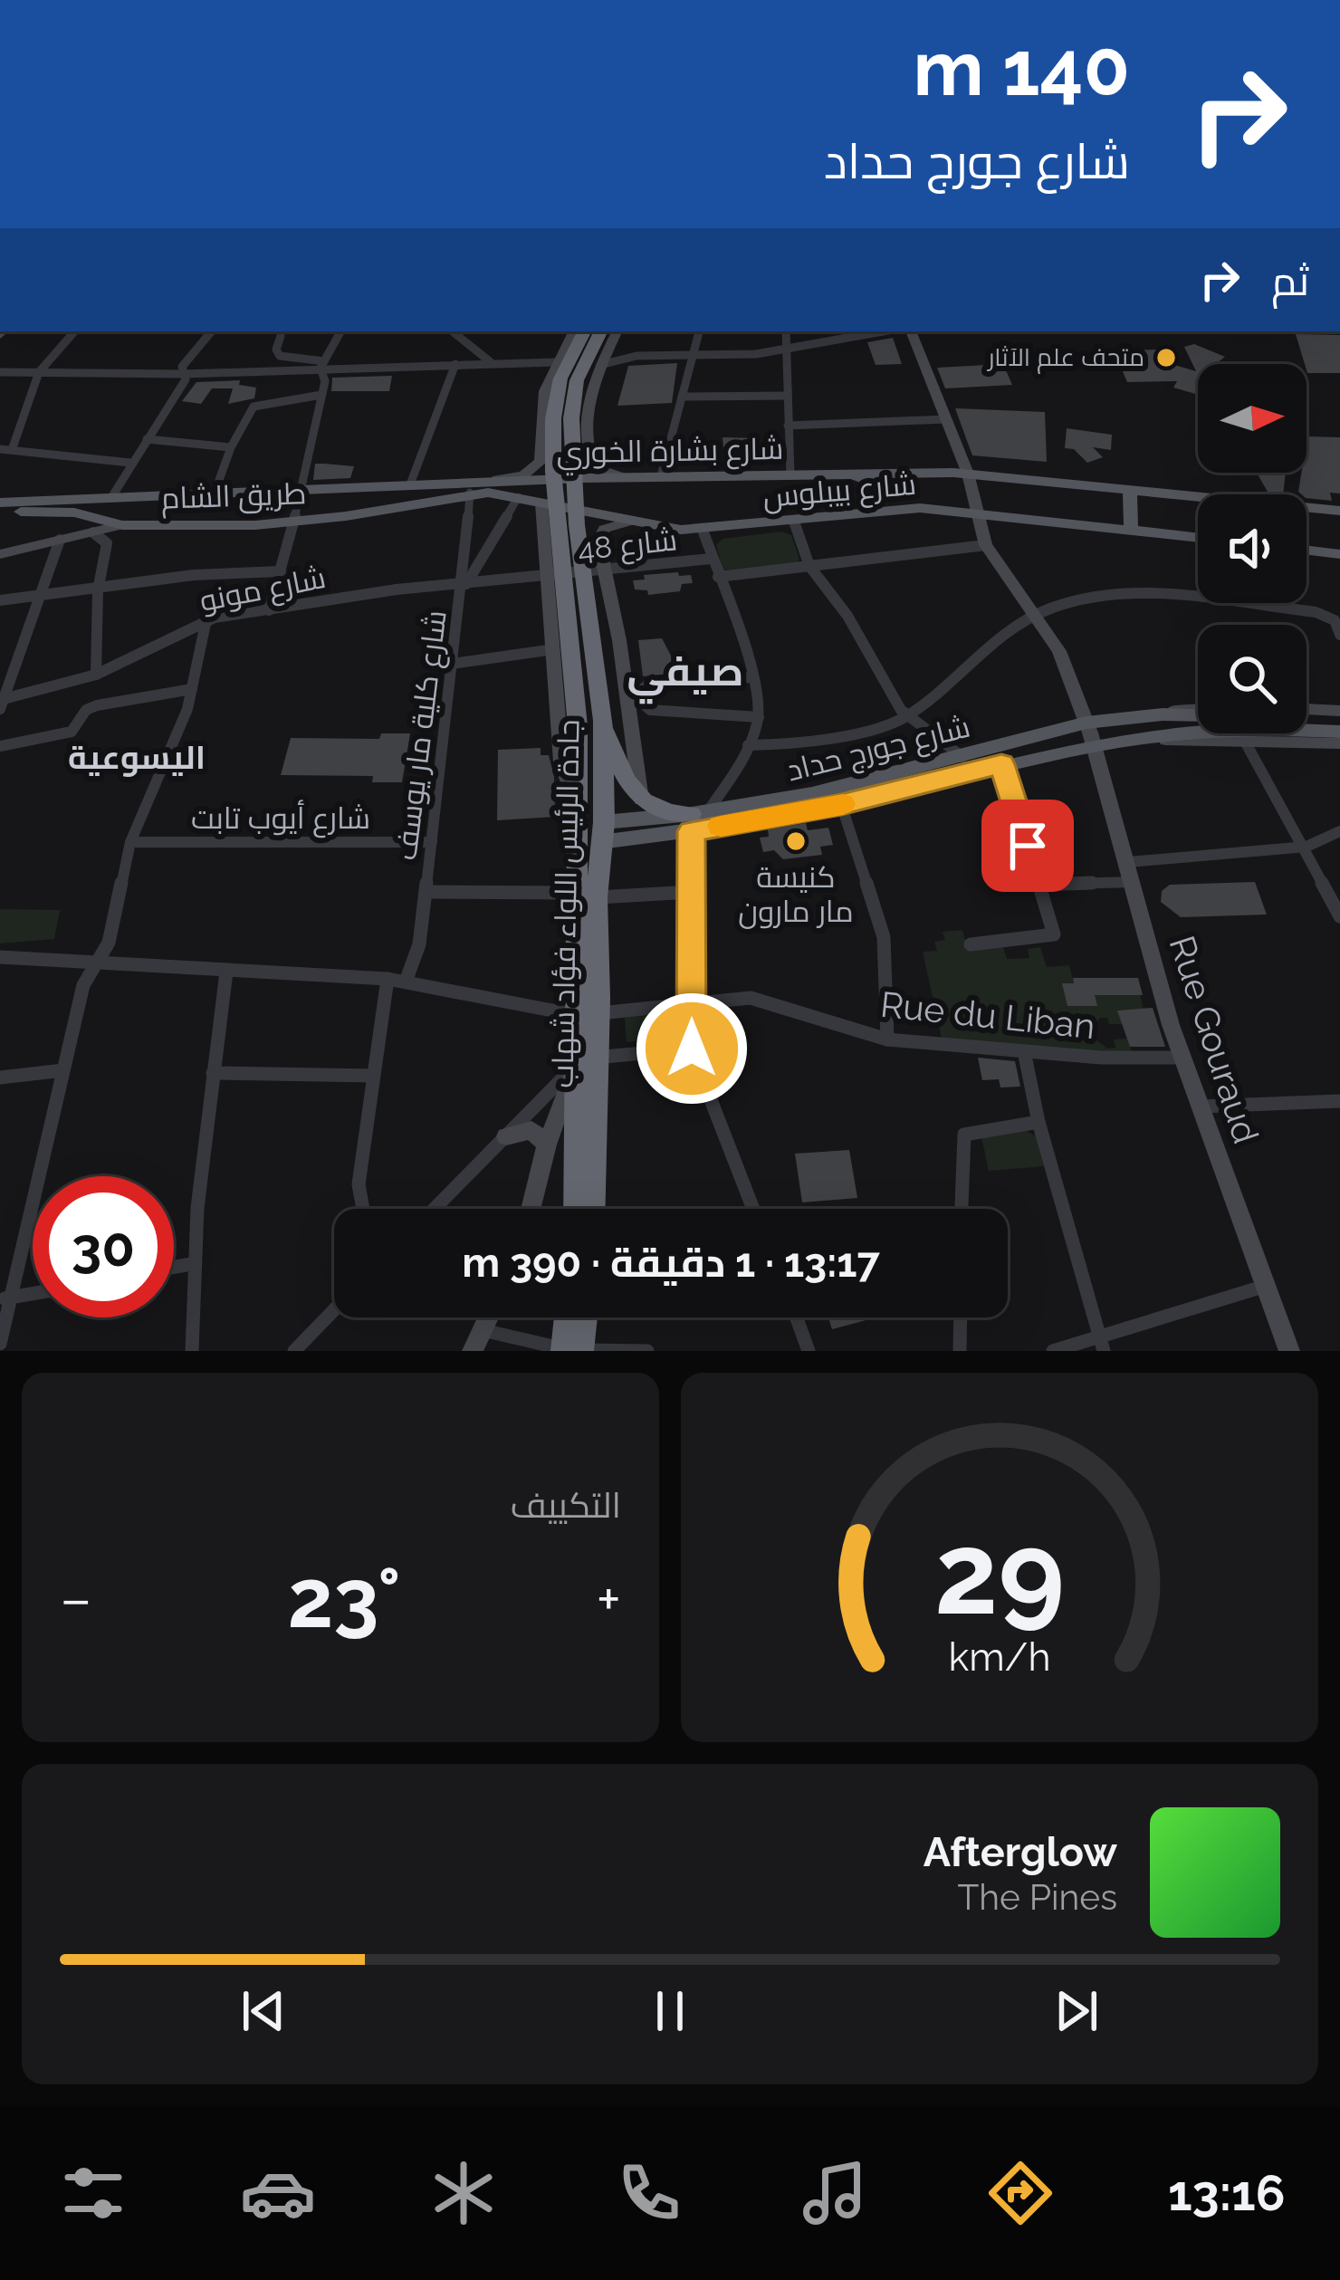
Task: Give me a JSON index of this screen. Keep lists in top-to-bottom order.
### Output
{
  "streets": {
    "highway": ["جادة الرئيس اللواء فؤاد شهاب"],
    "main road": [
      "شارع بشارة الخوري",
      "شارع بيبلوس",
      "طريق الشام",
      "شارع جورج حداد"
    ],
    "street": [
      "شارع 48",
      "شارع مونو",
      "شارع كلية مار يوسف",
      "شارع أيوب تابت",
      "Rue du Liban",
      "Rue Gouraud"
    ]
  },
  "crossings": [
    ["شارع بشارة الخوري", "شارع بيبلوس"],
    ["شارع بشارة الخوري", "طريق الشام"],
    ["شارع بشارة الخوري", "شارع كلية مار يوسف"],
    ["شارع بشارة الخوري", "Rue Gouraud"],
    ["شارع بيبلوس", "طريق الشام"],
    ["شارع بيبلوس", "شارع كلية مار يوسف"],
    ["شارع بيبلوس", "Rue Gouraud"],
    ["طريق الشام", "شارع كلية مار يوسف"],
    ["شارع 48", "شارع مونو"],
    ["شارع مونو", "شارع كلية مار يوسف"],
    ["شارع كلية مار يوسف", "شارع أيوب تابت"],
    ["شارع كلية مار يوسف", "Rue du Liban"],
    ["شارع جورج حداد", "جادة الرئيس اللواء فؤاد شهاب"],
    ["شارع جورج حداد", "Rue Gouraud"],
    ["جادة الرئيس اللواء فؤاد شهاب", "Rue du Liban"],
    ["Rue du Liban", "Rue Gouraud"]
  ],
  "districts": ["صيفي", "اليسوعية"],
  "places": ["متحف علم الآثار", "كنيسة مار مارون"],
  "north": "right",
  "page": {
    "turn": ["140 m", "شارع جورج حداد"],
    "then": "ثم",
    "limit": "30",
    "trip": "13:17 · 1 دقيقة · 390 m",
    "tile": "التكييف",
    "heat": ["−", "23°", "+"],
    "song": ["Afterglow", "The Pines"],
    "tabs": "13:16",
    "gauge": ["29", "km/h"]
  }
}
